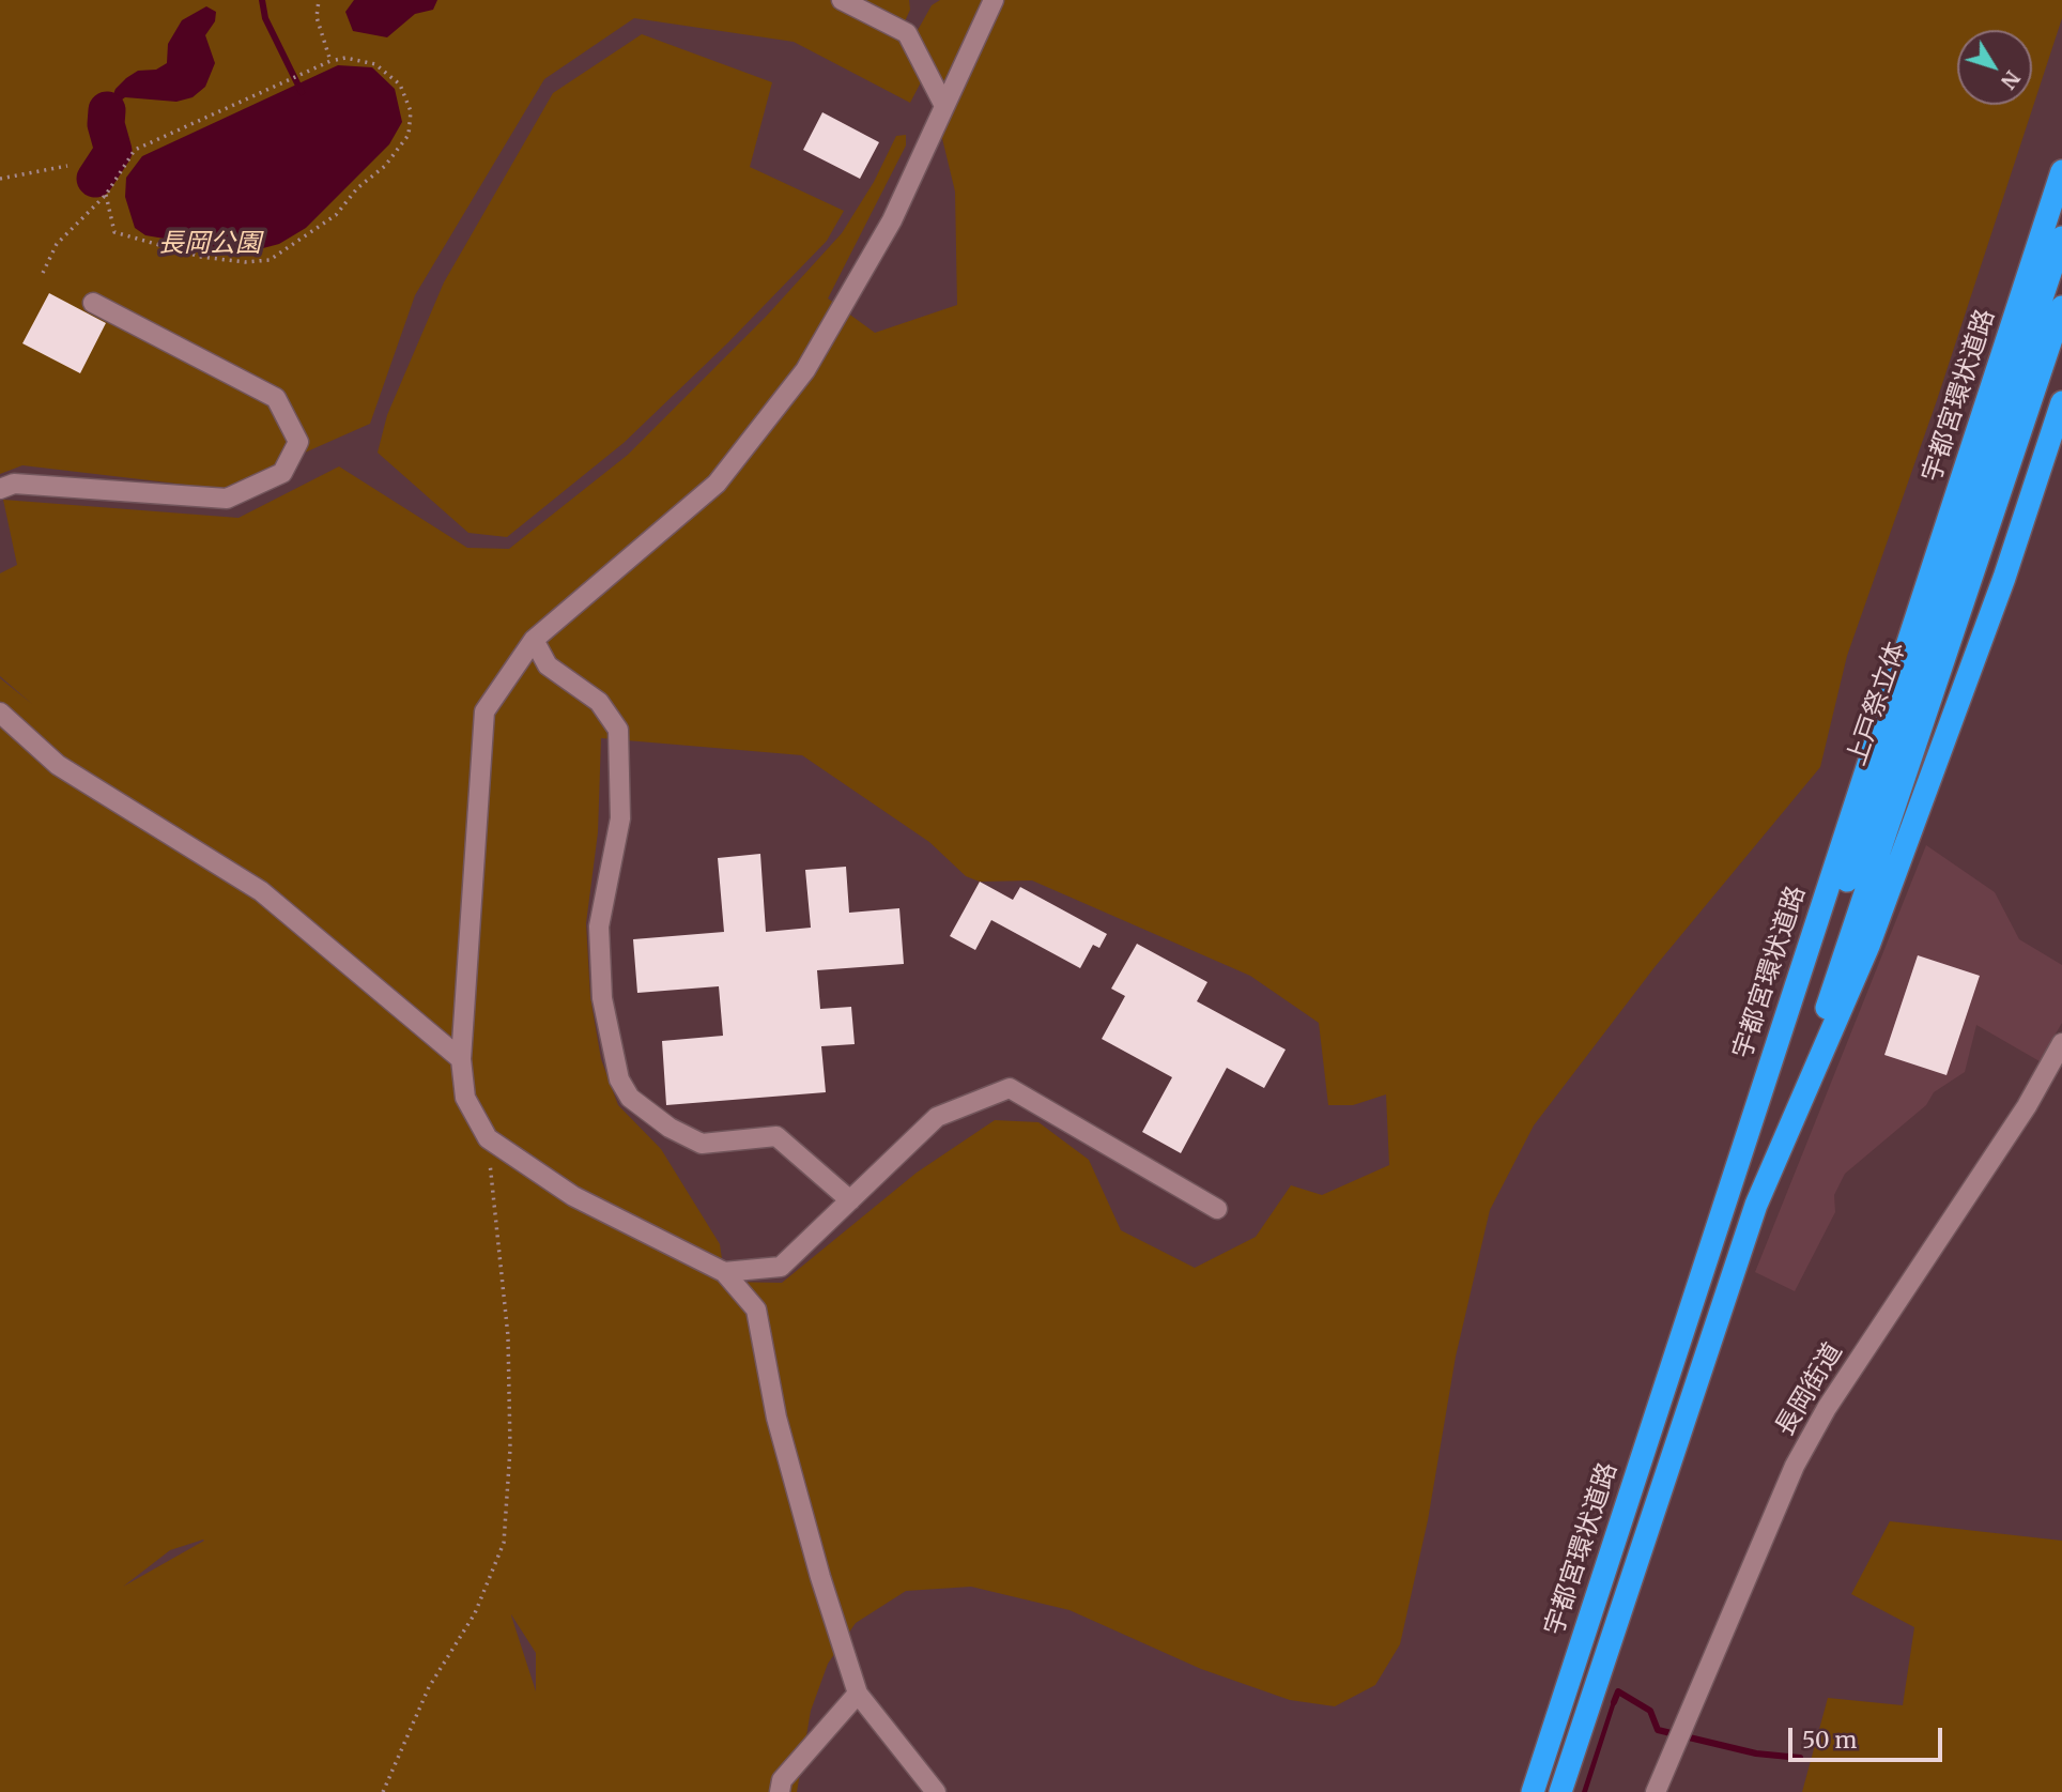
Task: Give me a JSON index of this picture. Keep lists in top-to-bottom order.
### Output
{
  "streets": {
    "highway": ["宇都宮環状道路", "上戸祭立体"],
    "street": ["長岡街道"]
  },
  "crossings": [
    ["宇都宮環状道路", "上戸祭立体"]
  ],
  "parks": ["長岡公園"],
  "scale_bar": "50 m",
  "north": "bottom right"
}
